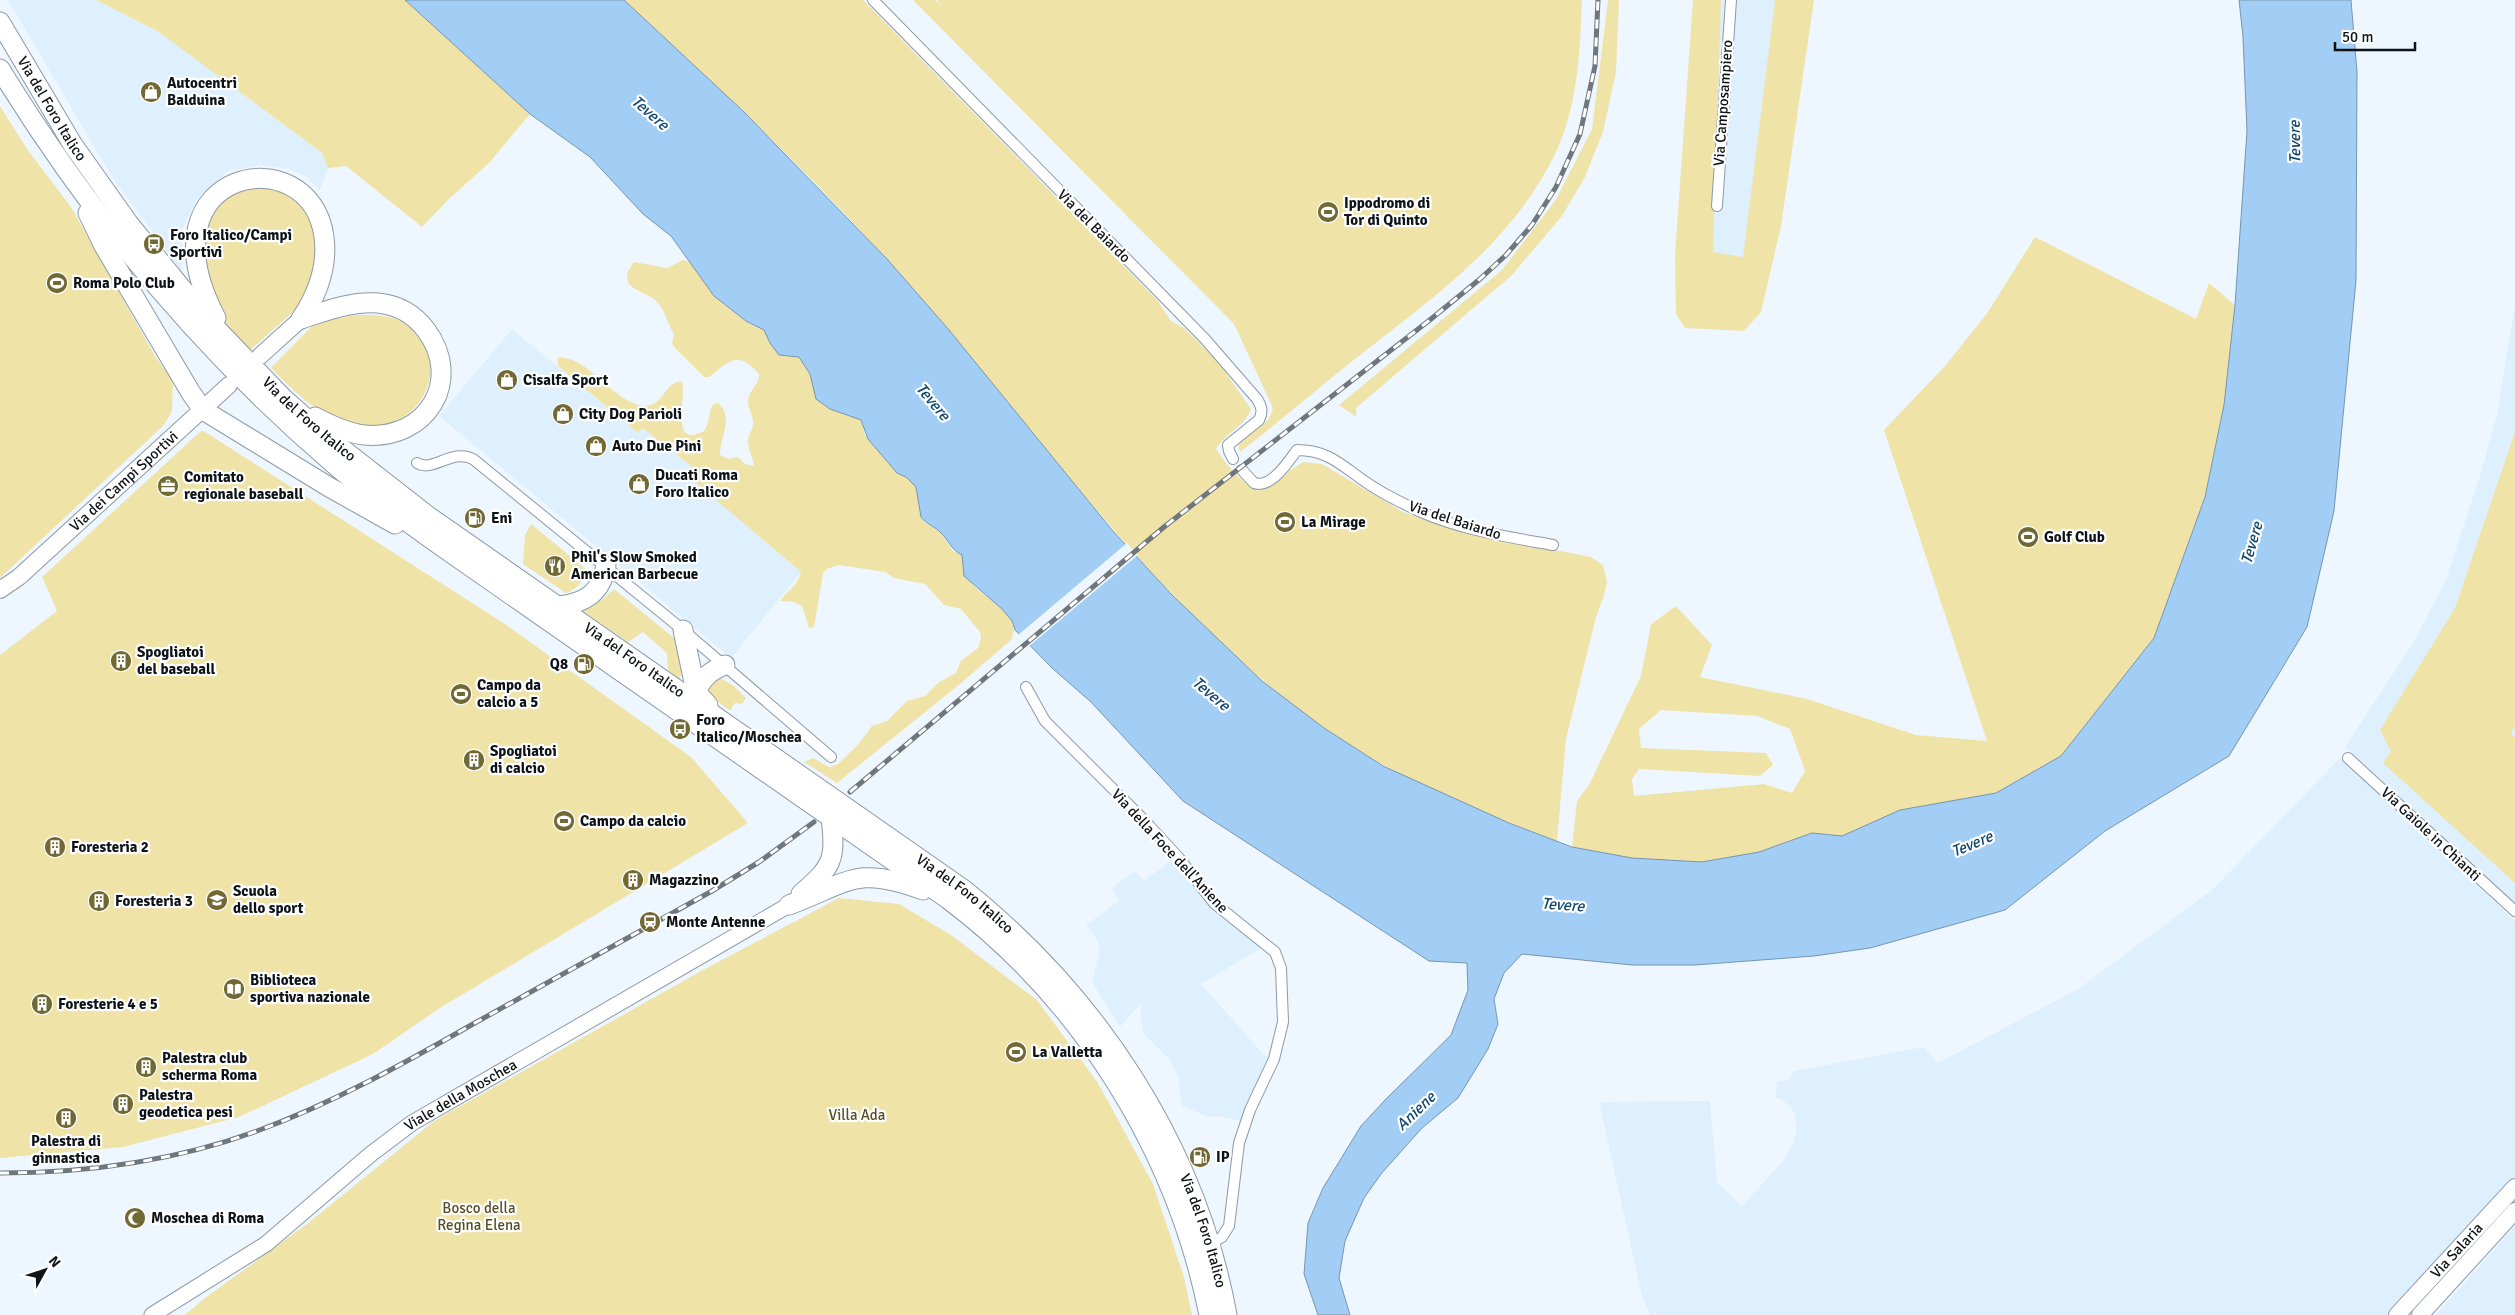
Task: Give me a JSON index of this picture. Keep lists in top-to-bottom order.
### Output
{
  "streets": {
    "highway": ["Via del Foro Italico"],
    "main road": ["Via dei Campi Sportivi", "Via Salaria"],
    "street": [
      "Via Camposampiero",
      "Via del Baiardo",
      "Via Gaiole in Chianti",
      "Via della Foce dell'Aniene",
      "Viale della Moschea"
    ]
  },
  "crossings": [
    ["Via del Foro Italico", "Via della Foce dell'Aniene"]
  ],
  "water": ["Tevere", "Aniene"],
  "parks": ["Villa Ada", "Bosco della Regina Elena"],
  "places": {
    "shop": [
      "Autocentri Balduina",
      "Cisalfa Sport",
      "City Dog Parioli",
      "Auto Due Pini",
      "Ducati Roma Foro Italico"
    ],
    "sports": [
      "Ippodromo di Tor di Quinto",
      "Roma Polo Club",
      "La Mirage",
      "Golf Club",
      "Campo da calcio a 5",
      "Campo da calcio",
      "La Valletta"
    ],
    "bus stop": ["Foro Italico/Campi Sportivi", "Foro Italico/Moschea"],
    "office": ["Comitato regionale baseball"],
    "fuel station": ["Eni", "Q8", "IP"],
    "restaurant": ["Phil's Slow Smoked American Barbecue"],
    "building": [
      "Spogliatoi del baseball",
      "Spogliatoi di calcio",
      "Foresteria 2",
      "Magazzino",
      "Foresteria 3",
      "Foresterie 4 e 5",
      "Palestra club scherma Roma",
      "Palestra geodetica pesi",
      "Palestra di ginnastica"
    ],
    "school or university": ["Scuola dello sport"],
    "station": ["Monte Antenne"],
    "library": ["Biblioteca sportiva nazionale"],
    "mosque": ["Moschea di Roma"]
  },
  "scale_bar": "50 m",
  "north": "top right"
}
